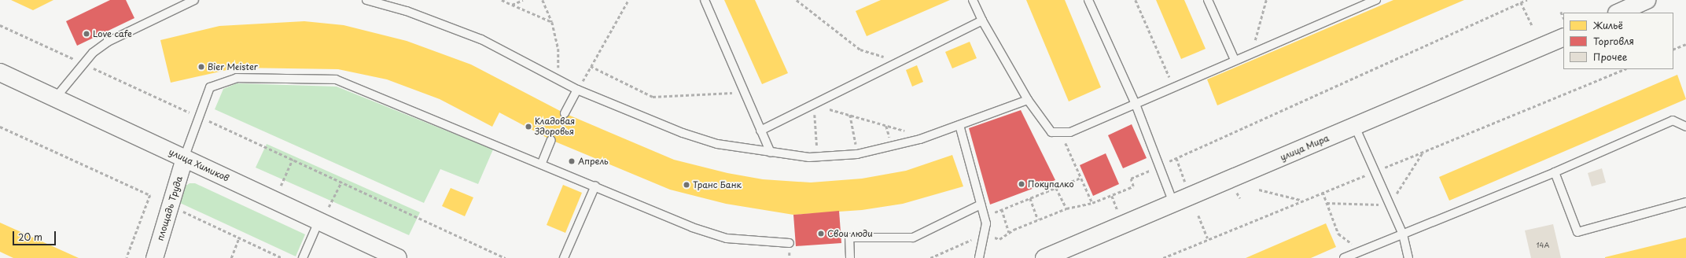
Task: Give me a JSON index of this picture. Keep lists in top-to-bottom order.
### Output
{
  "streets": {
    "street": ["улица Мира", "улица Химиков", "площадь Труда"]
  },
  "crossings": [
    ["улица Химиков", "площадь Труда"]
  ],
  "places": [
    "Love cafe",
    "Bier Meister",
    "Кладовая Здоровья",
    "Апрель",
    "Покупалко",
    "Транс Банк",
    "Свои люди"
  ],
  "house_numbers": ["14А"],
  "legend": ["Жильё", "Торговля", "Прочее"],
  "scale_bar": "20 m"
}
